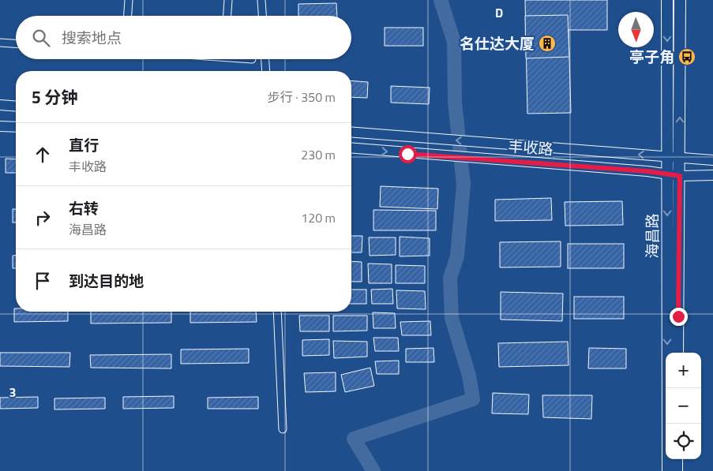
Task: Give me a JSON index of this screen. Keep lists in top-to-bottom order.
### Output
{
  "streets": {
    "main road": ["丰收路", "海昌路"]
  },
  "crossings": [
    ["丰收路", "海昌路"]
  ],
  "places": {
    "building": ["名仕达大厦"],
    "bus stop": ["亭子角"]
  },
  "north": "bottom",
  "page": {
    "search": "搜索地点",
    "heading": ["5 分钟", "步行 · 350 m"],
    "list": [
      ["直行", "丰收路", "230 m"],
      ["右转", "海昌路", "120 m"],
      "到达目的地"
    ],
    "map_buttons": ["+", "−"]
  },
  "grid": {
    "columns": ["D"],
    "rows": ["3"]
  }
}
